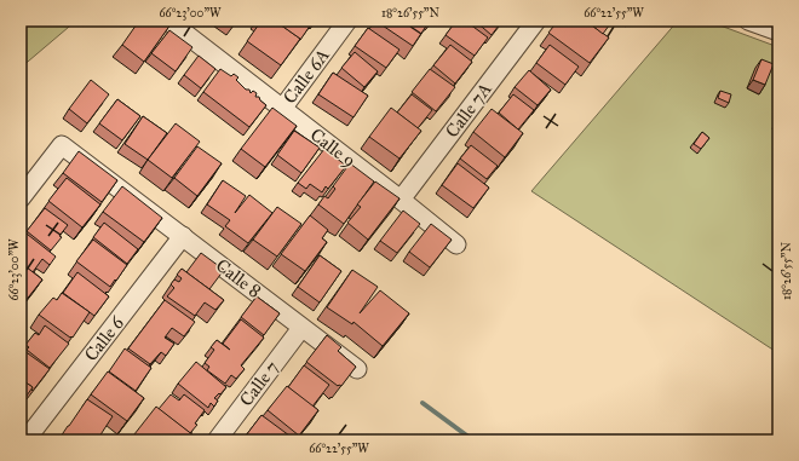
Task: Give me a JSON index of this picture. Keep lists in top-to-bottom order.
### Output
{
  "streets": {
    "street": [
      "Calle 6A",
      "Calle 7A",
      "Calle 9",
      "Calle 8",
      "Calle 6",
      "Calle 7"
    ]
  },
  "crossings": [
    ["Calle 6A", "Calle 9"],
    ["Calle 7A", "Calle 9"],
    ["Calle 8", "Calle 6"],
    ["Calle 8", "Calle 7"]
  ],
  "coordinates": ["66°23'00\"W", "18°26'55\"N", "66°22'55\"W"]
}
